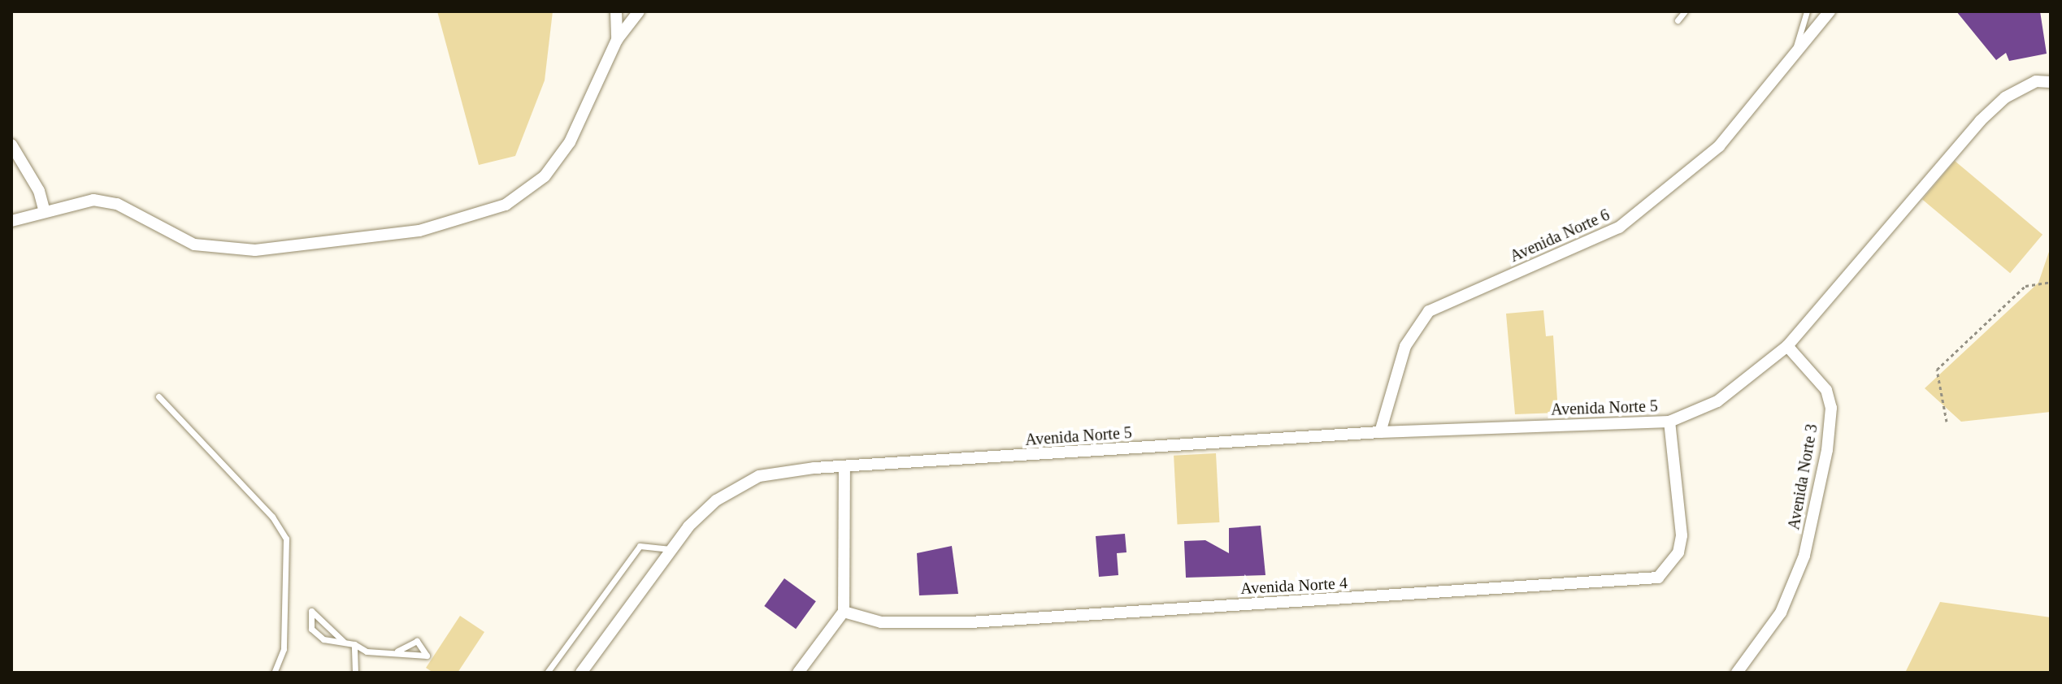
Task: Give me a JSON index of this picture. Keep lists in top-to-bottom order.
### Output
{
  "streets": {
    "street": [
      "Avenida Norte 6",
      "Avenida Norte 5",
      "Avenida Norte 3",
      "Avenida Norte 4"
    ]
  },
  "crossings": [
    ["Avenida Norte 6", "Avenida Norte 5"],
    ["Avenida Norte 5", "Avenida Norte 4"]
  ]
}
